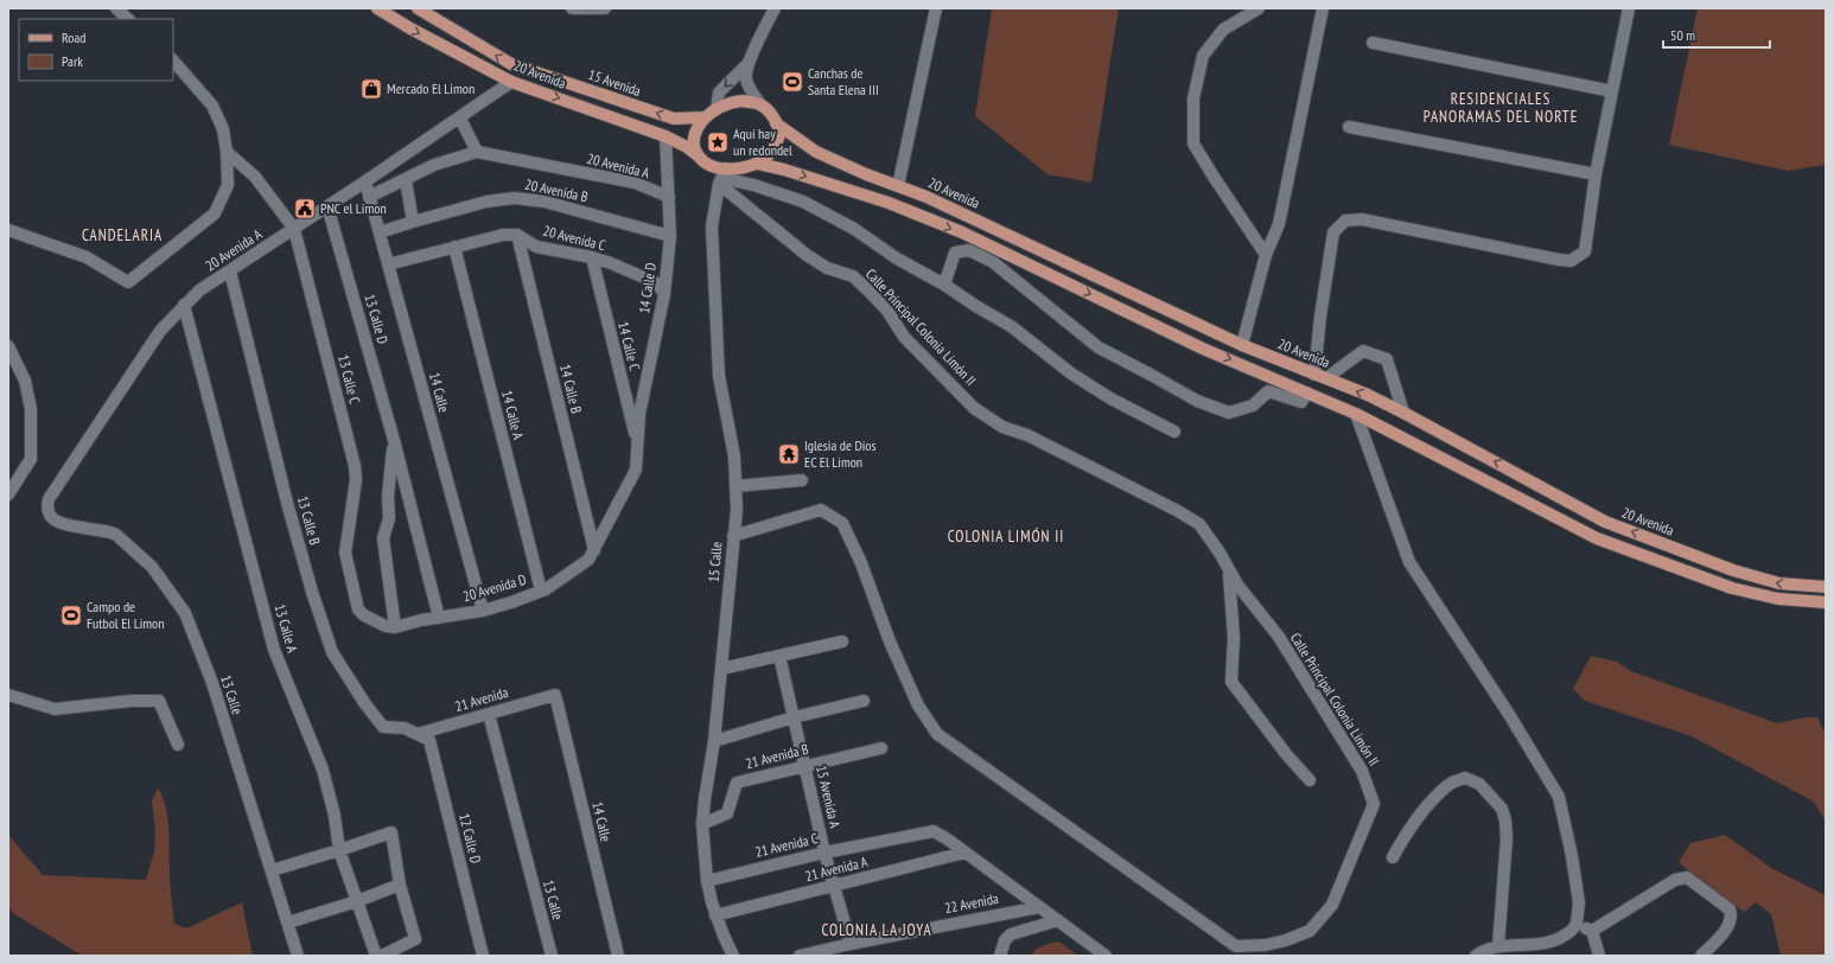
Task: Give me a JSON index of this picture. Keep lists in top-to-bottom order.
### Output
{
  "streets": {
    "main road": ["20 Avenida", "15 Avenida"],
    "street": [
      "20 Avenida A",
      "20 Avenida B",
      "20 Avenida C",
      "14 Calle D",
      "13 Calle D",
      "Calle Principal Colonia Limón II",
      "14 Calle C",
      "13 Calle C",
      "14 Calle B",
      "14 Calle",
      "14 Calle A",
      "13 Calle B",
      "15 Calle",
      "20 Avenida D",
      "13 Calle A",
      "13 Calle",
      "21 Avenida",
      "21 Avenida B",
      "15 Avenida A",
      "12 Calle D",
      "21 Avenida C",
      "21 Avenida A",
      "22 Avenida"
    ]
  },
  "crossings": [
    ["20 Avenida", "15 Avenida"],
    ["20 Avenida", "20 Avenida A"],
    ["20 Avenida", "14 Calle D"],
    ["20 Avenida", "Calle Principal Colonia Limón II"],
    ["20 Avenida", "15 Calle"],
    ["15 Avenida", "Calle Principal Colonia Limón II"],
    ["15 Avenida", "15 Calle"],
    ["20 Avenida A", "14 Calle D"],
    ["20 Avenida A", "13 Calle D"],
    ["20 Avenida A", "13 Calle C"],
    ["20 Avenida A", "14 Calle"],
    ["20 Avenida A", "13 Calle B"],
    ["20 Avenida A", "13 Calle A"],
    ["20 Avenida A", "13 Calle"],
    ["20 Avenida B", "14 Calle D"],
    ["20 Avenida B", "14 Calle"],
    ["20 Avenida C", "14 Calle D"],
    ["20 Avenida C", "14 Calle C"],
    ["20 Avenida C", "14 Calle B"],
    ["14 Calle D", "14 Calle C"],
    ["14 Calle D", "20 Avenida D"],
    ["13 Calle D", "13 Calle C"],
    ["13 Calle D", "20 Avenida D"],
    ["Calle Principal Colonia Limón II", "15 Calle"],
    ["14 Calle C", "20 Avenida D"],
    ["13 Calle C", "20 Avenida D"],
    ["14 Calle B", "20 Avenida D"],
    ["14 Calle", "20 Avenida D"],
    ["14 Calle", "21 Avenida"],
    ["14 Calle A", "20 Avenida D"],
    ["13 Calle B", "21 Avenida"],
    ["13 Calle B", "12 Calle D"],
    ["15 Calle", "21 Avenida B"],
    ["15 Calle", "21 Avenida C"],
    ["15 Calle", "21 Avenida A"],
    ["13 Calle", "21 Avenida"],
    ["21 Avenida", "12 Calle D"],
    ["21 Avenida B", "15 Avenida A"],
    ["15 Avenida A", "21 Avenida C"],
    ["15 Avenida A", "21 Avenida A"],
    ["15 Avenida A", "22 Avenida"],
    ["21 Avenida C", "21 Avenida A"]
  ],
  "one_way": ["15 Avenida"],
  "districts": [
    "RESIDENCIALES PANORAMAS DEL NORTE",
    "CANDELARIA",
    "COLONIA LIMÓN II",
    "COLONIA LA JOYA"
  ],
  "places": {
    "sports": ["Canchas de Santa Elena III", "Campo de Futbol El Limon"],
    "shop": ["Mercado El Limon"],
    "place": ["Aquí hay un redondel"],
    "public building": ["PNC el Limon"],
    "temple": ["Iglesia de Dios EC El Limon"]
  },
  "legend": ["Road", "Park"],
  "scale_bar": "50 m"
}
